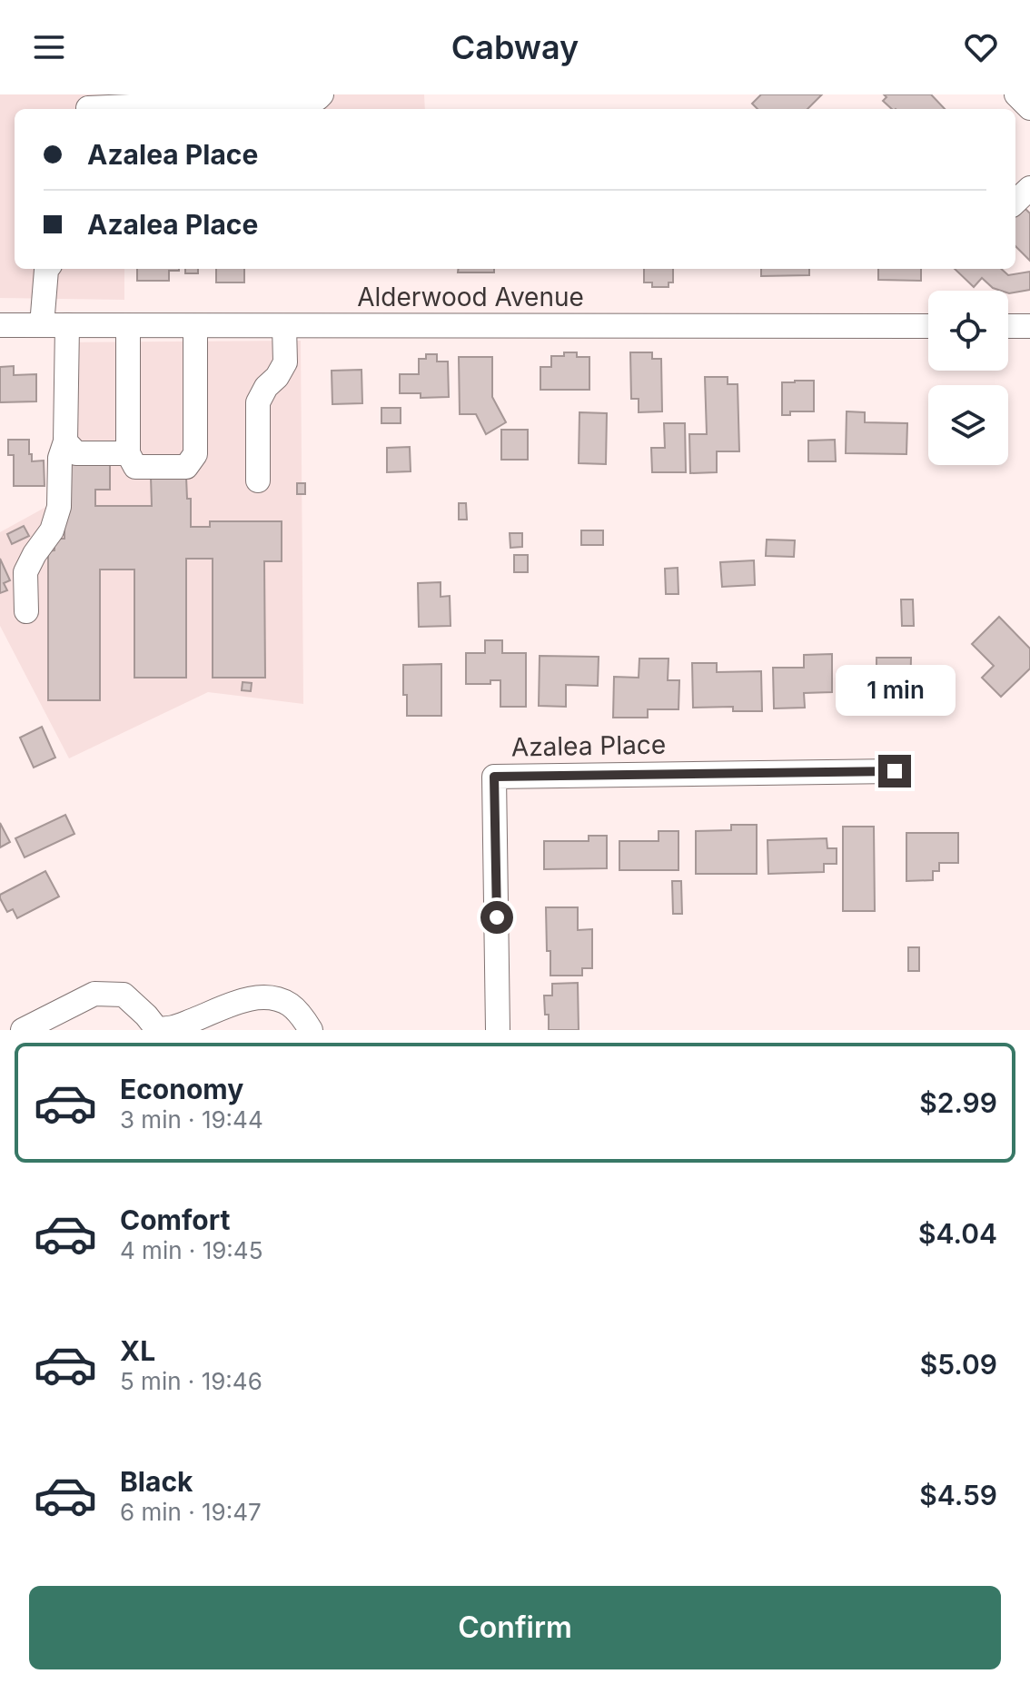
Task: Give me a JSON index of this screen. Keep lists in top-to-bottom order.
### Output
{
  "streets": {
    "street": ["Alderwood Avenue", "Azalea Place"]
  },
  "page": {
    "header": "Cabway",
    "banner": ["Azalea Place", "Azalea Place"],
    "bubble": "1 min",
    "list": [
      {
        "name": "Economy",
        "note": "3 min · 19:44",
        "value": "$2.99"
      },
      {
        "name": "Comfort",
        "note": "4 min · 19:45",
        "value": "$4.04"
      },
      {
        "name": "XL",
        "note": "5 min · 19:46",
        "value": "$5.09"
      },
      {
        "name": "Black",
        "note": "6 min · 19:47",
        "value": "$4.59"
      }
    ],
    "buttons": "Confirm"
  }
}
